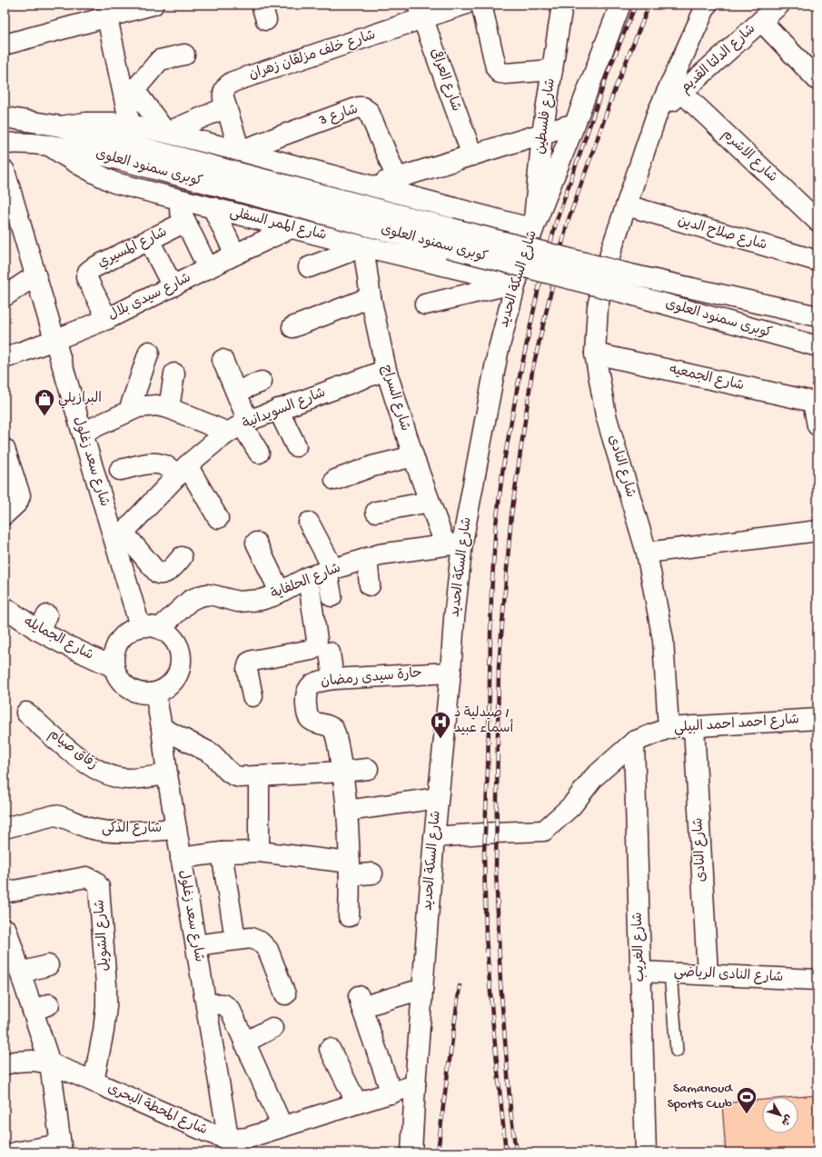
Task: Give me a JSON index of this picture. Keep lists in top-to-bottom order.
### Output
{
  "streets": {
    "street": [
      "شارع خلف مزلقان زهران",
      "شارع الدلتا القديم",
      "شارع العراقى",
      "شارع 3",
      "شارع فلسطين",
      "شارع الاشرم",
      "كوبرى سمنود العلوى",
      "شارع الممر السفلى",
      "شارع صلاح الدين",
      "شارع المسيري",
      "شارع السكة الحديد",
      "شارع سيدى بلال",
      "شارع الجمعيه",
      "شارع السراج",
      "شارع السويدانية",
      "شارع سعد زغلول",
      "شارع النادى",
      "شارع الحلفاية",
      "شارع الجمايله",
      "حارة سيدى رمضان",
      "شارع احمد احمد البيلي",
      "زقاق صيام",
      "شارع الذكى",
      "شارع الشويل",
      "شارع الغريب",
      "شارع النادى الرياضي",
      "شارع المحطة البحرى"
    ]
  },
  "crossings": [
    ["شارع خلف مزلقان زهران", "شارع العراقى"],
    ["شارع خلف مزلقان زهران", "شارع 3"],
    ["شارع الدلتا القديم", "شارع الاشرم"],
    ["شارع فلسطين", "شارع السكة الحديد"],
    ["كوبرى سمنود العلوى", "شارع الممر السفلى"],
    ["شارع الممر السفلى", "شارع السكة الحديد"],
    ["شارع الممر السفلى", "شارع سيدى بلال"],
    ["شارع الممر السفلى", "شارع السراج"],
    ["شارع صلاح الدين", "شارع النادى"],
    ["شارع المسيري", "شارع سيدى بلال"],
    ["شارع السكة الحديد", "شارع السراج"],
    ["شارع السكة الحديد", "شارع الحلفاية"],
    ["شارع السكة الحديد", "حارة سيدى رمضان"],
    ["شارع السكة الحديد", "شارع احمد احمد البيلي"],
    ["شارع السكة الحديد", "شارع المحطة البحرى"],
    ["شارع سيدى بلال", "شارع سعد زغلول"],
    ["شارع الجمعيه", "شارع النادى"],
    ["شارع السراج", "شارع السويدانية"],
    ["شارع السراج", "شارع الحلفاية"],
    ["شارع السويدانية", "شارع سعد زغلول"],
    ["شارع سعد زغلول", "شارع الحلفاية"],
    ["شارع سعد زغلول", "شارع الجمايله"],
    ["شارع سعد زغلول", "زقاق صيام"],
    ["شارع سعد زغلول", "شارع الذكى"],
    ["شارع سعد زغلول", "شارع المحطة البحرى"],
    ["شارع النادى", "شارع احمد احمد البيلي"],
    ["شارع النادى", "شارع النادى الرياضي"],
    ["شارع الحلفاية", "شارع الجمايله"],
    ["شارع احمد احمد البيلي", "شارع الغريب"],
    ["شارع الشويل", "شارع المحطة البحرى"],
    ["شارع الغريب", "شارع النادى الرياضي"]
  ],
  "places": {
    "shop": ["البرازيلي"],
    "hospital": ["صيدلية د / أسماء عبيد"],
    "sports": ["Samanoud Sports CLub"]
  },
  "north": "bottom right"
}
